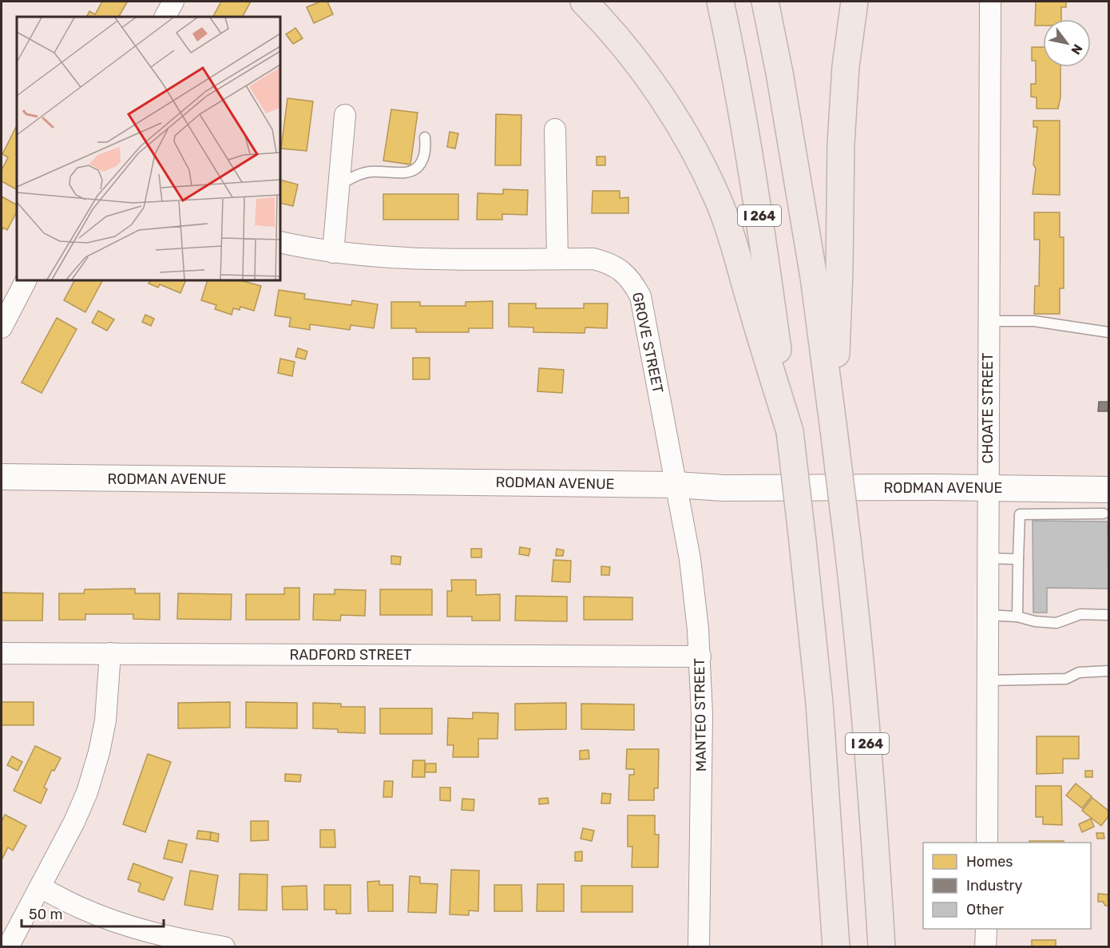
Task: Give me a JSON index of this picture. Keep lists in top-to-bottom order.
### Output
{
  "streets": {
    "highway": ["I 264"],
    "street": [
      "GROVE STREET",
      "CHOATE STREET",
      "RODMAN AVENUE",
      "RADFORD STREET",
      "MANTEO STREET"
    ]
  },
  "crossings": [
    ["GROVE STREET", "RODMAN AVENUE"],
    ["GROVE STREET", "MANTEO STREET"],
    ["CHOATE STREET", "RODMAN AVENUE"],
    ["RODMAN AVENUE", "MANTEO STREET"],
    ["RADFORD STREET", "MANTEO STREET"]
  ],
  "legend": ["Homes", "Industry", "Other"],
  "scale_bar": "50 m",
  "north": "bottom right"
}
